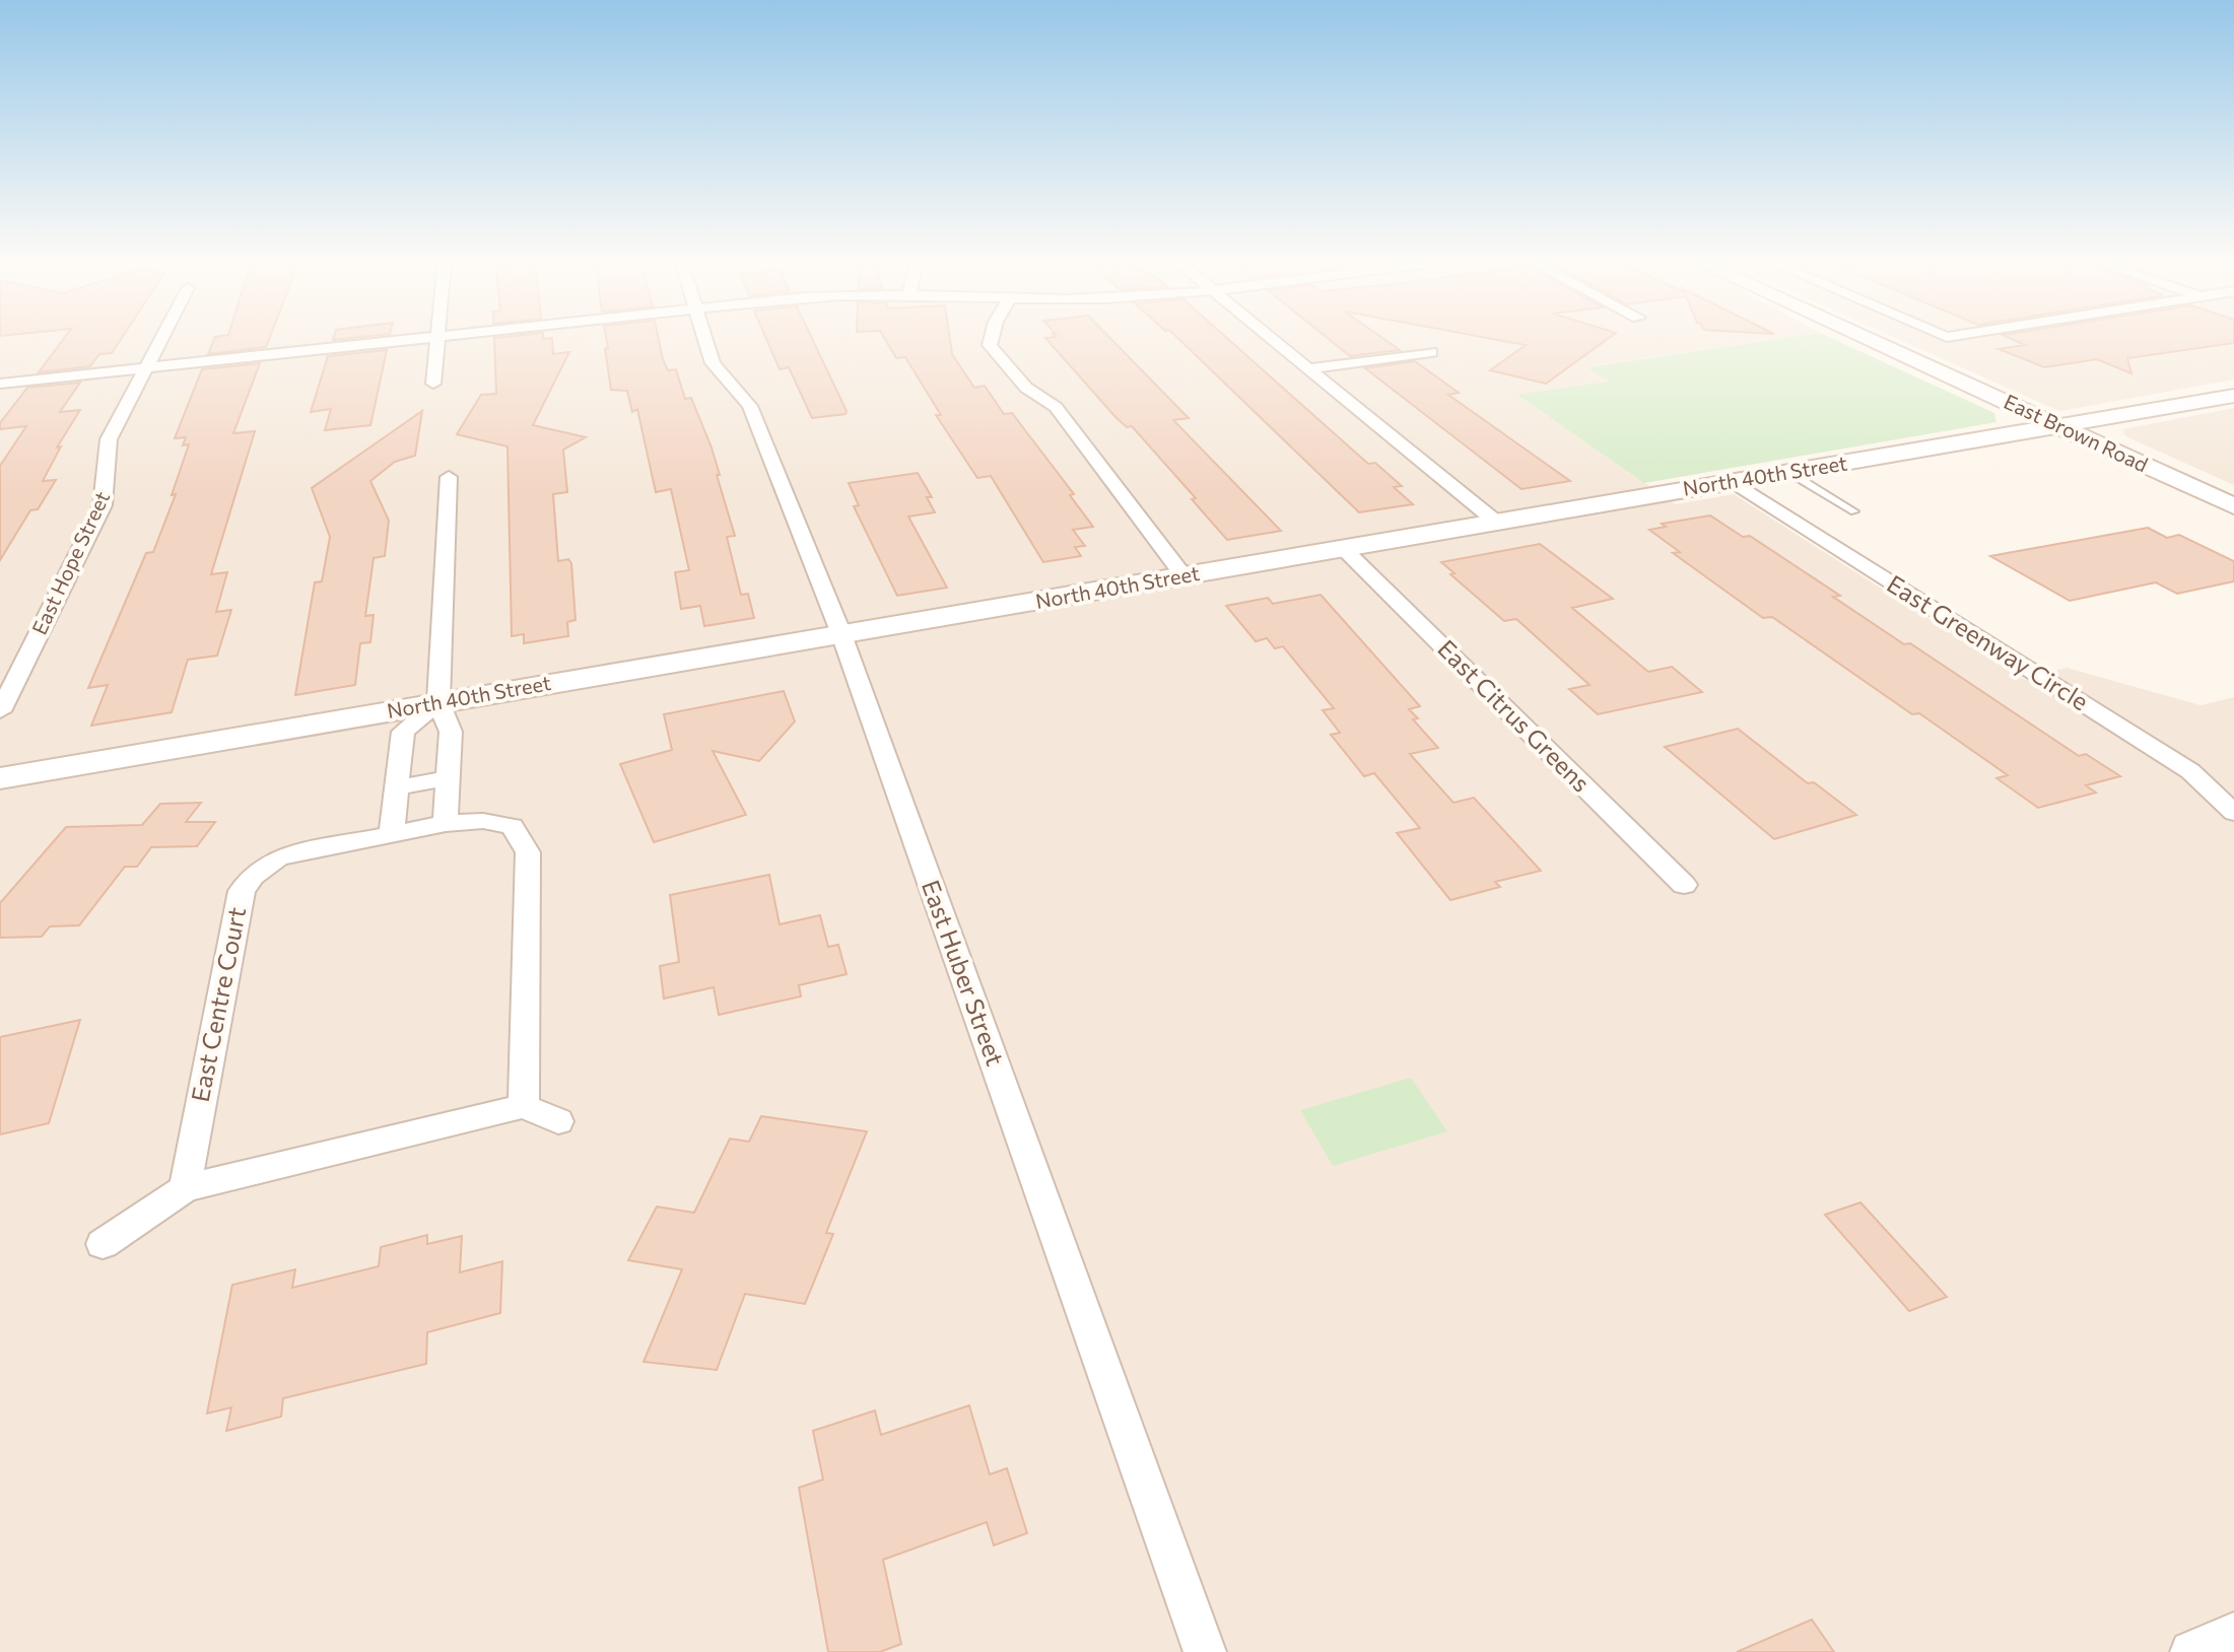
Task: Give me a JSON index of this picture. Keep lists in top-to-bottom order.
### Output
{
  "streets": {
    "street": [
      "East Brown Road",
      "North 40th Street",
      "East Hope Street",
      "East Greenway Circle",
      "East Citrus Greens",
      "East Huber Street",
      "East Centre Court"
    ]
  },
  "crossings": [
    ["East Brown Road", "North 40th Street"],
    ["North 40th Street", "East Greenway Circle"],
    ["North 40th Street", "East Citrus Greens"],
    ["North 40th Street", "East Huber Street"]
  ]
}
